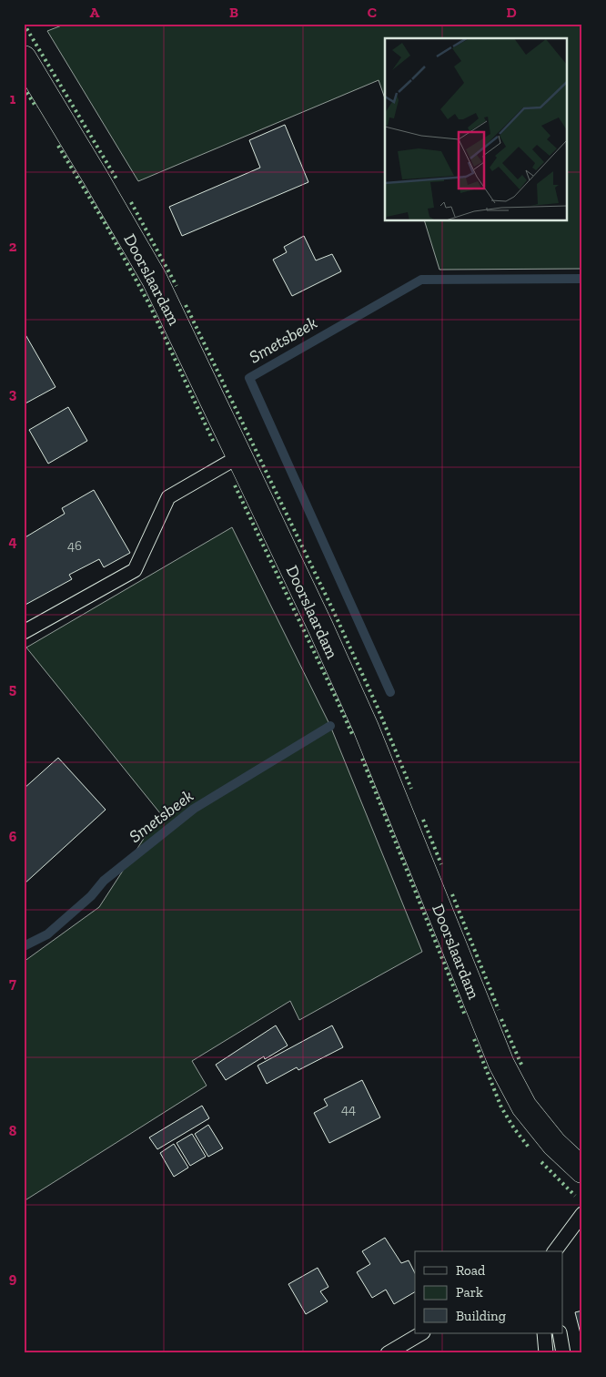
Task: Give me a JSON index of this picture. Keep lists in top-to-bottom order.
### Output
{
  "streets": {
    "street": ["Doorslaardam"]
  },
  "water": ["Smetsbeek"],
  "house_numbers": ["46", "44"],
  "legend": ["Road", "Park", "Building"],
  "grid": {
    "columns": [
      "A",
      "B",
      "C",
      "D"
    ],
    "rows": [
      "1",
      "2",
      "3",
      "4",
      "5",
      "6",
      "7",
      "8",
      "9"
    ]
  }
}
